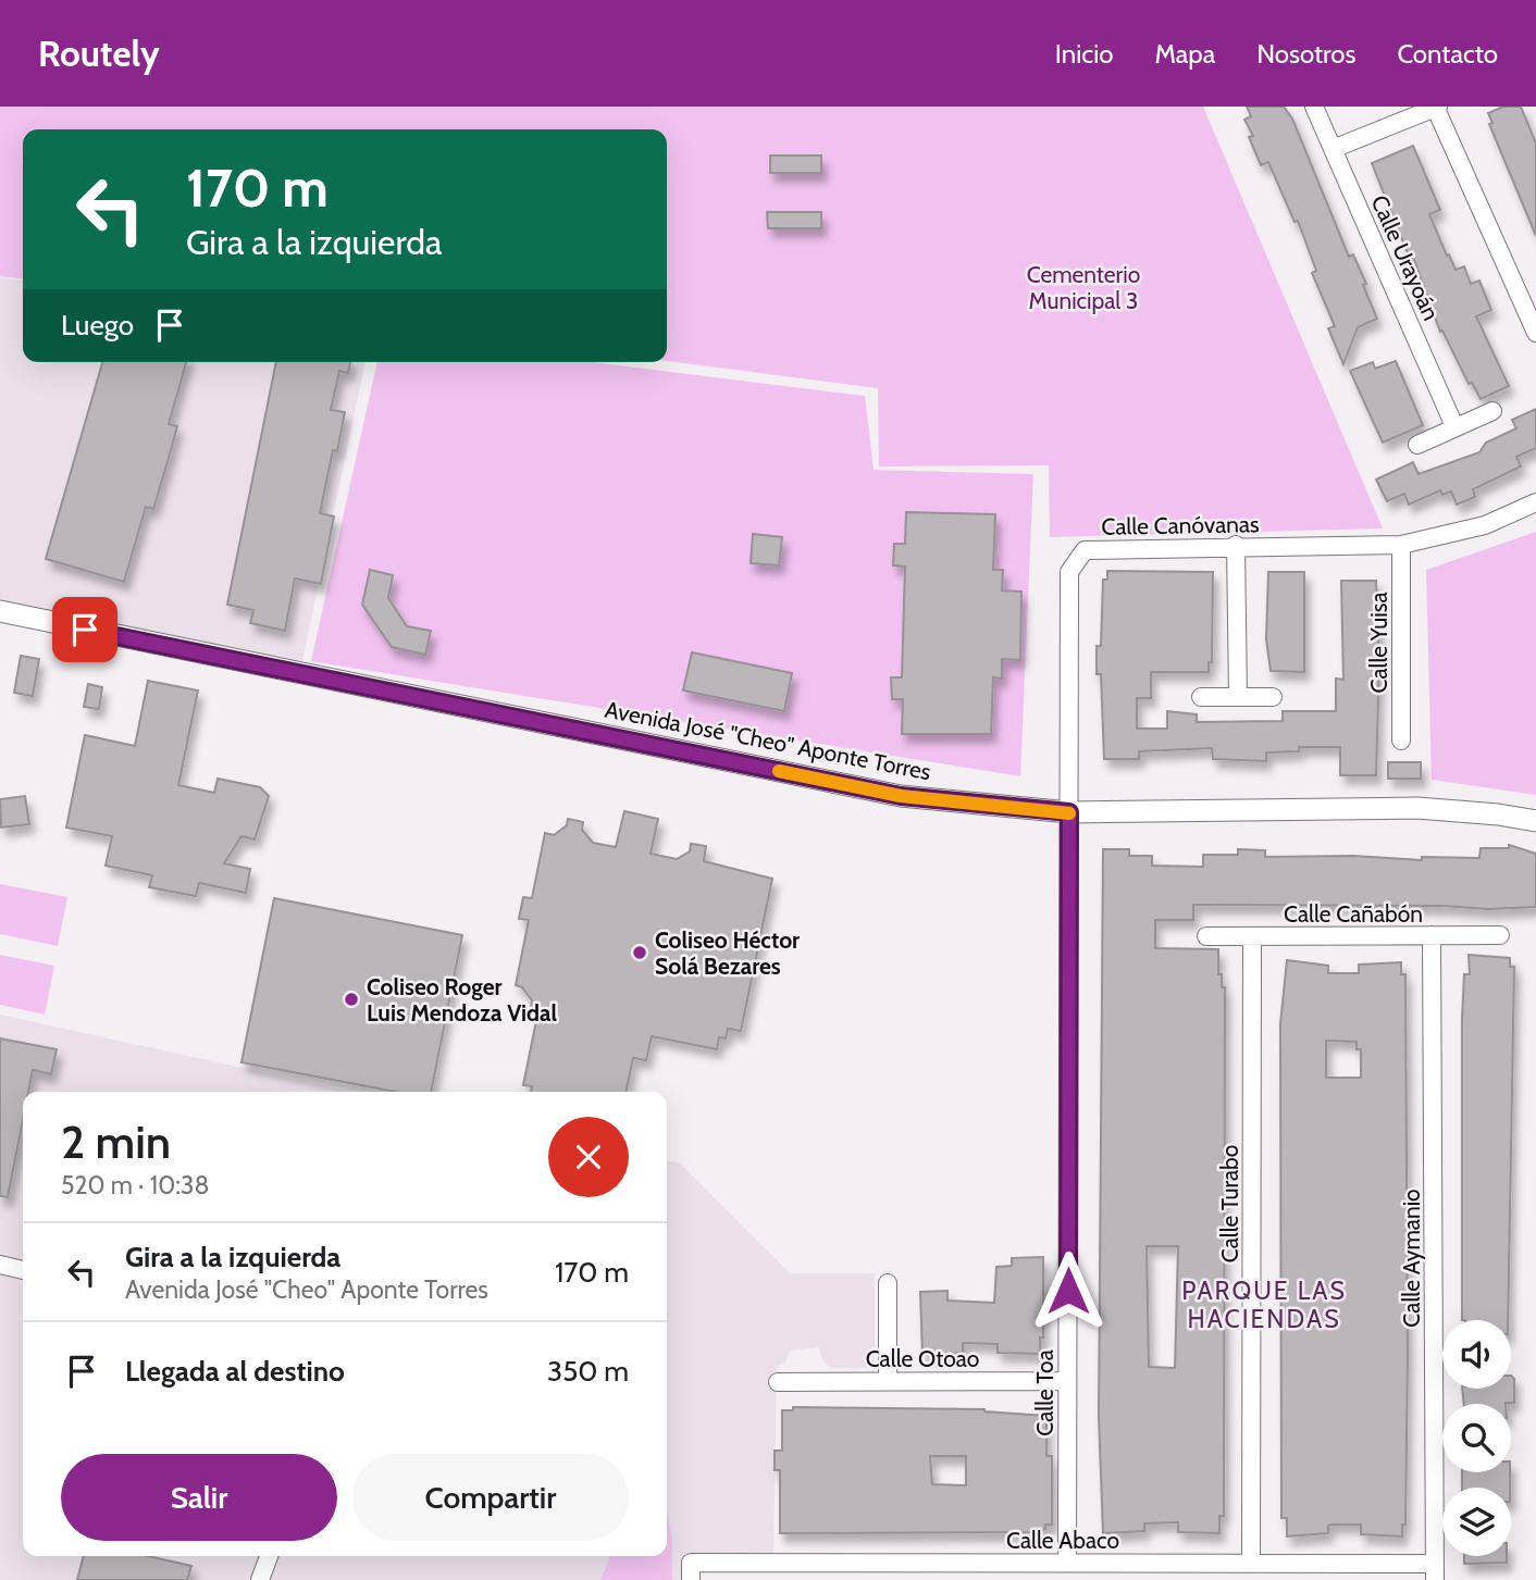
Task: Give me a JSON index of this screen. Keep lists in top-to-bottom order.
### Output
{
  "streets": {
    "street": [
      "Calle Urayoán",
      "Calle Canóvanas",
      "Calle Yuisa",
      "Avenida José \"Cheo\" Aponte Torres",
      "Calle Cañabón",
      "Calle Turabo",
      "Calle Aymanio",
      "Calle Otoao",
      "Calle Toa",
      "Calle Abaco"
    ]
  },
  "crossings": [
    ["Calle Canóvanas", "Calle Yuisa"],
    ["Calle Canóvanas", "Avenida José \"Cheo\" Aponte Torres"],
    ["Calle Canóvanas", "Calle Toa"],
    ["Avenida José \"Cheo\" Aponte Torres", "Calle Toa"],
    ["Calle Cañabón", "Calle Turabo"],
    ["Calle Cañabón", "Calle Aymanio"],
    ["Calle Turabo", "Calle Abaco"],
    ["Calle Aymanio", "Calle Abaco"],
    ["Calle Otoao", "Calle Toa"],
    ["Calle Toa", "Calle Abaco"]
  ],
  "districts": ["PARQUE LAS HACIENDAS"],
  "parks": ["Cementerio Municipal 3"],
  "places": ["Coliseo Héctor Solá Bezares", "Coliseo Roger Luis Mendoza Vidal"],
  "page": {
    "header": "Routely",
    "nav": [
      "Inicio",
      "Mapa",
      "Nosotros",
      "Contacto"
    ],
    "turn": ["170 m", "Gira a la izquierda"],
    "then": "Luego",
    "heading": ["2 min", "520 m · 10:38"],
    "list": [
      {
        "name": "Gira a la izquierda",
        "note": "Avenida José \"Cheo\" Aponte Torres",
        "value": "170 m"
      },
      {
        "name": "Llegada al destino",
        "value": "350 m"
      }
    ],
    "buttons": ["Salir", "Compartir"]
  }
}
